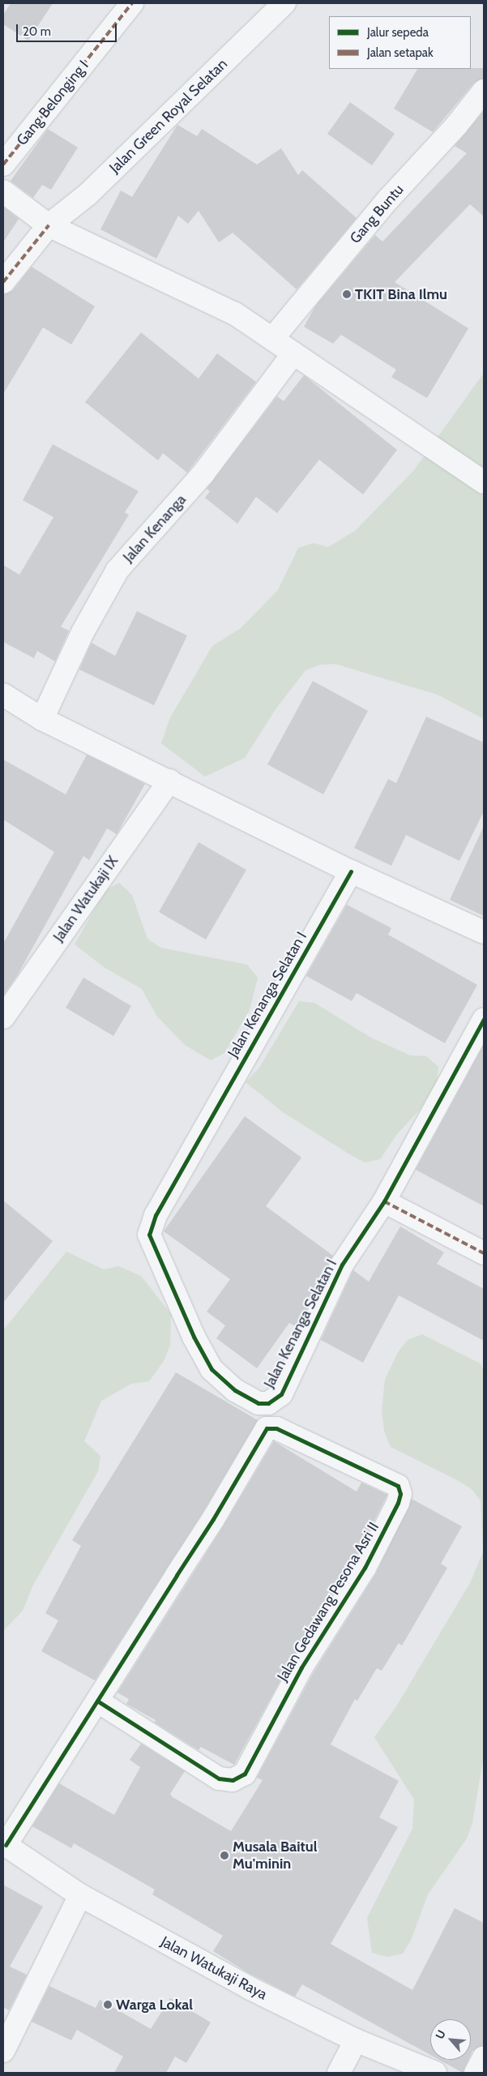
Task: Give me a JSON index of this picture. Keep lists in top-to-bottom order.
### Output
{
  "streets": {
    "street": [
      "Gang Belonging I",
      "Jalan Green Royal Selatan",
      "Gang Buntu",
      "Jalan Kenanga",
      "Jalan Watukaji IX",
      "Jalan Kenanga Selatan I",
      "Jalan Gedawang Pesona Asri II",
      "Jalan Watukaji Raya"
    ]
  },
  "crossings": [
    ["Jalan Gedawang Pesona Asri II", "Jalan Watukaji Raya"]
  ],
  "places": ["TKIT Bina Ilmu", "Musala Baitul Mu'minin", "Warga Lokal"],
  "legend": ["Jalur sepeda", "Jalan setapak"],
  "scale_bar": "20 m",
  "north": "top left"
}
